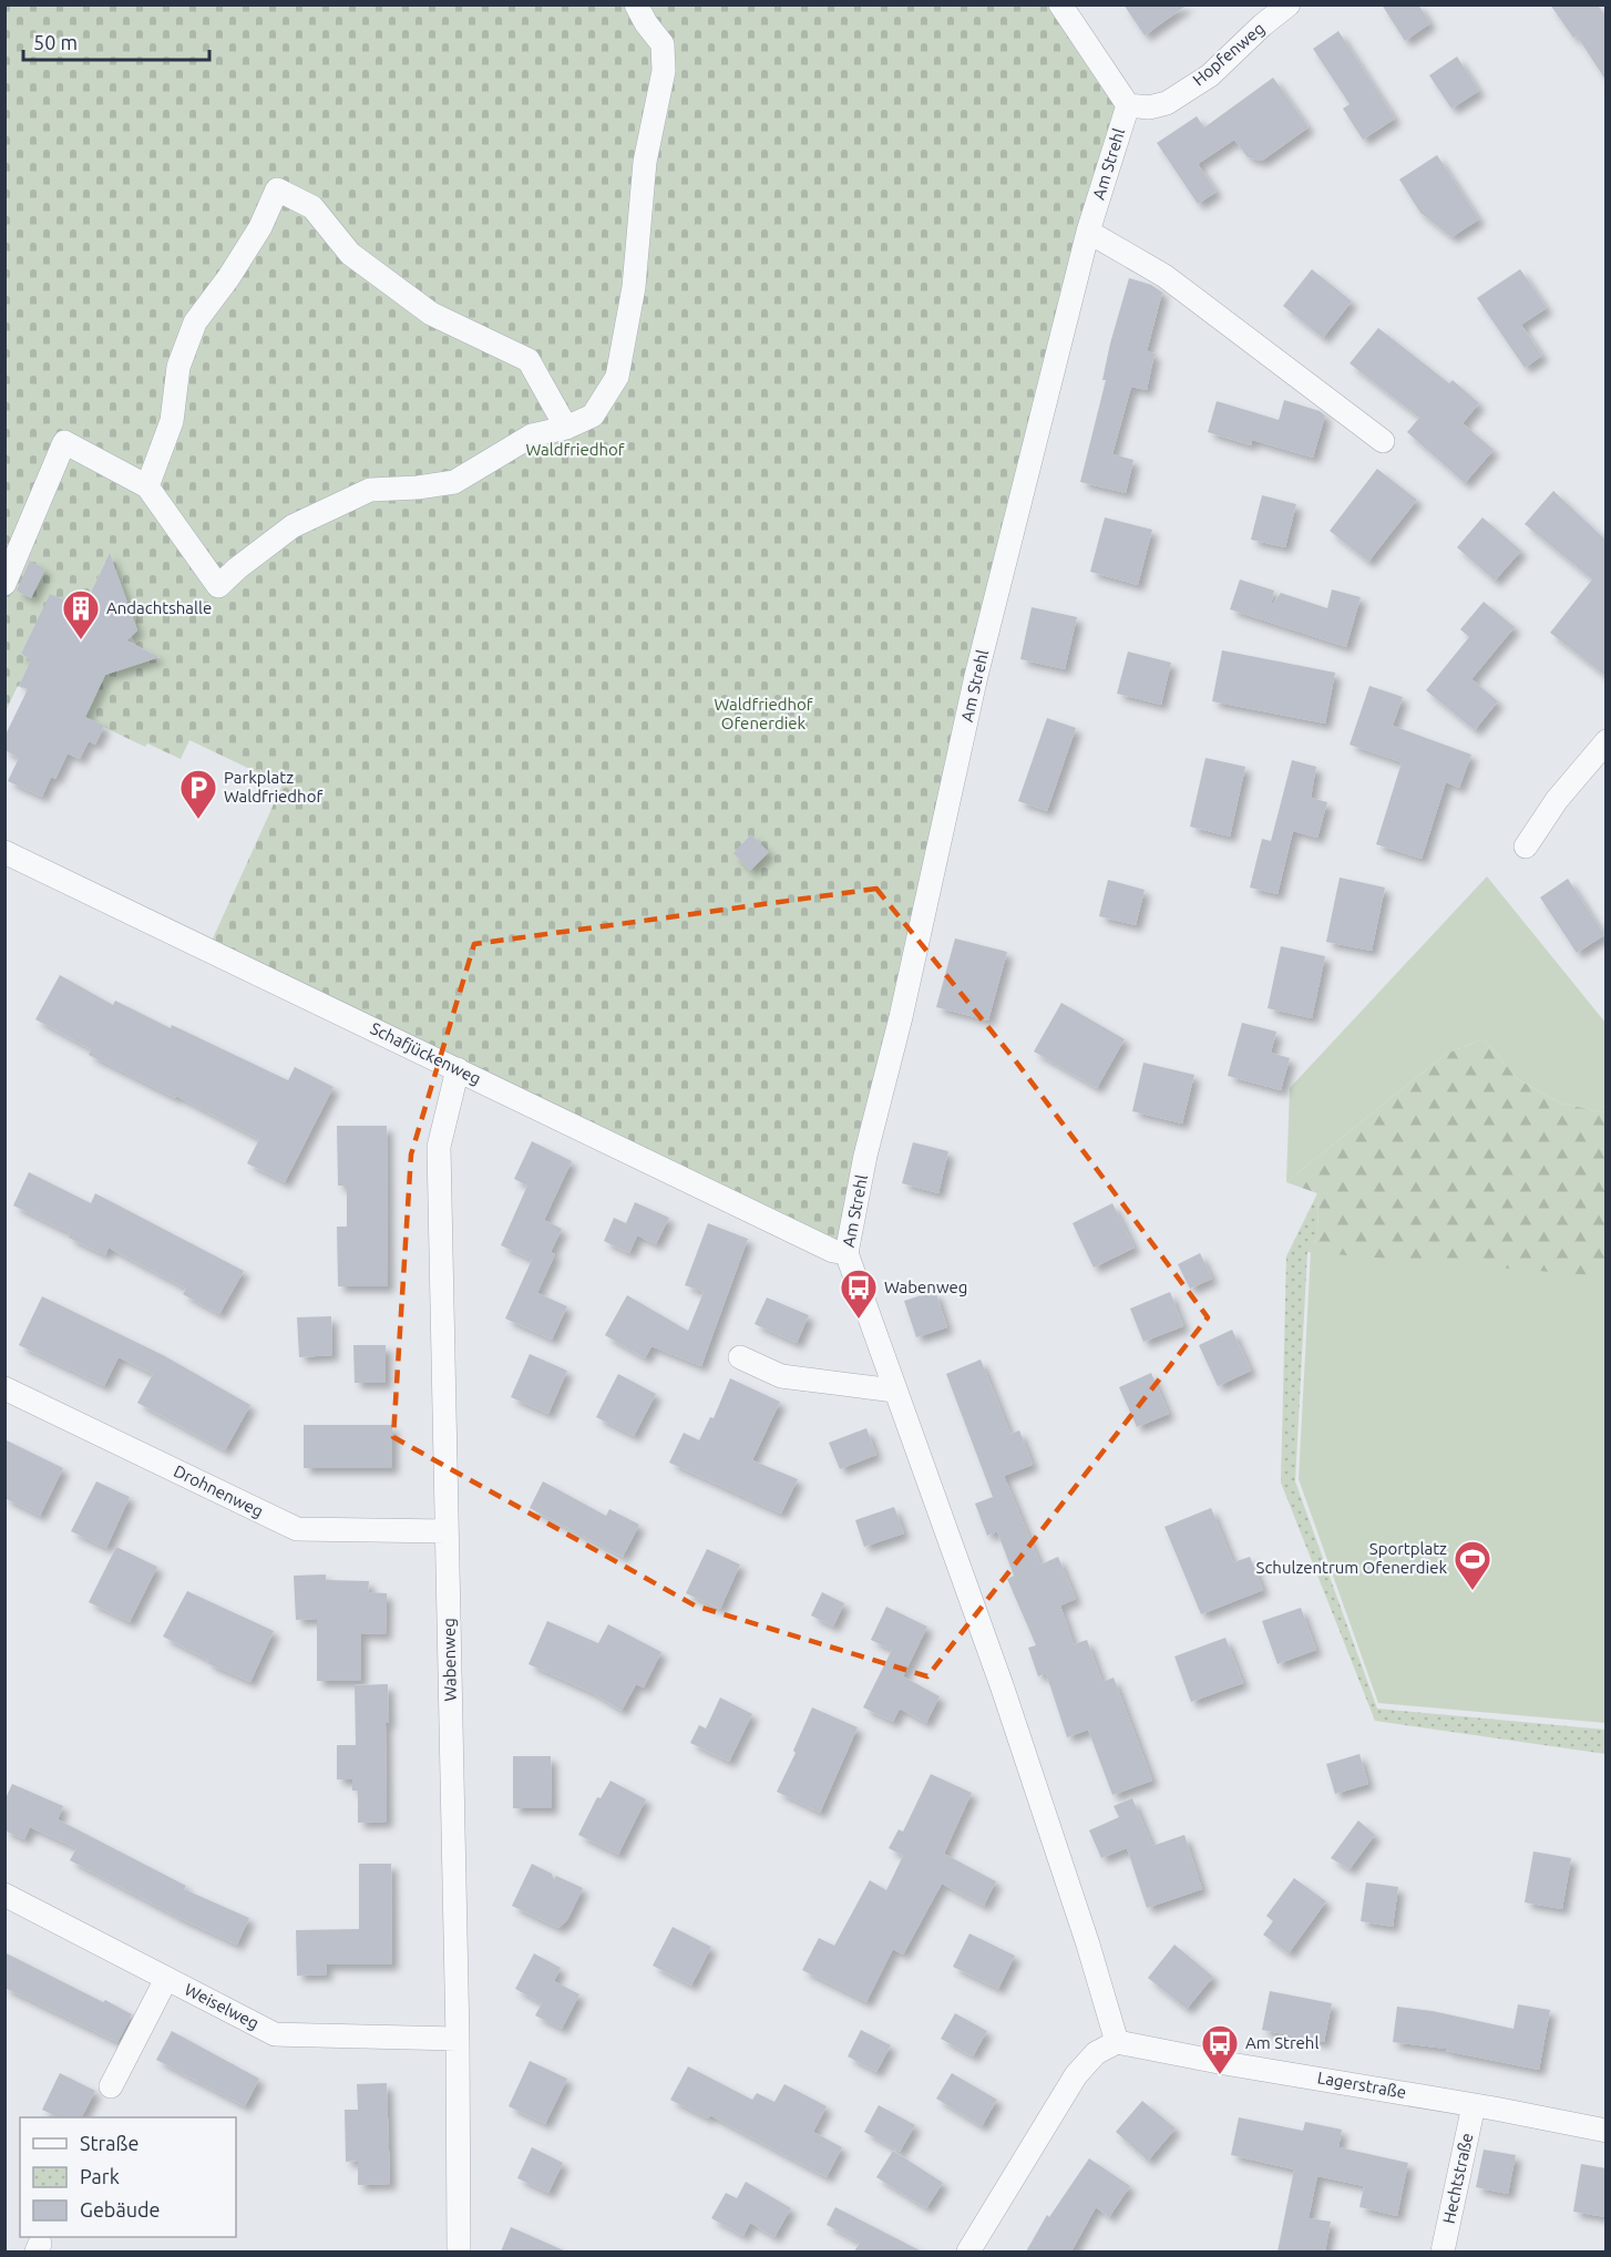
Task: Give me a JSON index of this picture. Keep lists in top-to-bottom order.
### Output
{
  "streets": {
    "street": [
      "Hopfenweg",
      "Am Strehl",
      "Schafjückenweg",
      "Drohnenweg",
      "Wabenweg",
      "Weiselweg",
      "Lagerstraße",
      "Hechtstraße"
    ]
  },
  "crossings": [
    ["Hopfenweg", "Am Strehl"],
    ["Am Strehl", "Schafjückenweg"],
    ["Am Strehl", "Lagerstraße"],
    ["Schafjückenweg", "Wabenweg"],
    ["Drohnenweg", "Wabenweg"],
    ["Wabenweg", "Weiselweg"],
    ["Lagerstraße", "Hechtstraße"]
  ],
  "parks": ["Waldfriedhof", "Waldfriedhof Ofenerdiek"],
  "places": {
    "building": ["Andachtshalle"],
    "parking": ["Parkplatz Waldfriedhof"],
    "bus stop": ["Wabenweg", "Am Strehl"],
    "sports": ["Sportplatz Schulzentrum Ofenerdiek"]
  },
  "legend": ["Straße", "Park", "Gebäude"],
  "scale_bar": "50 m"
}
